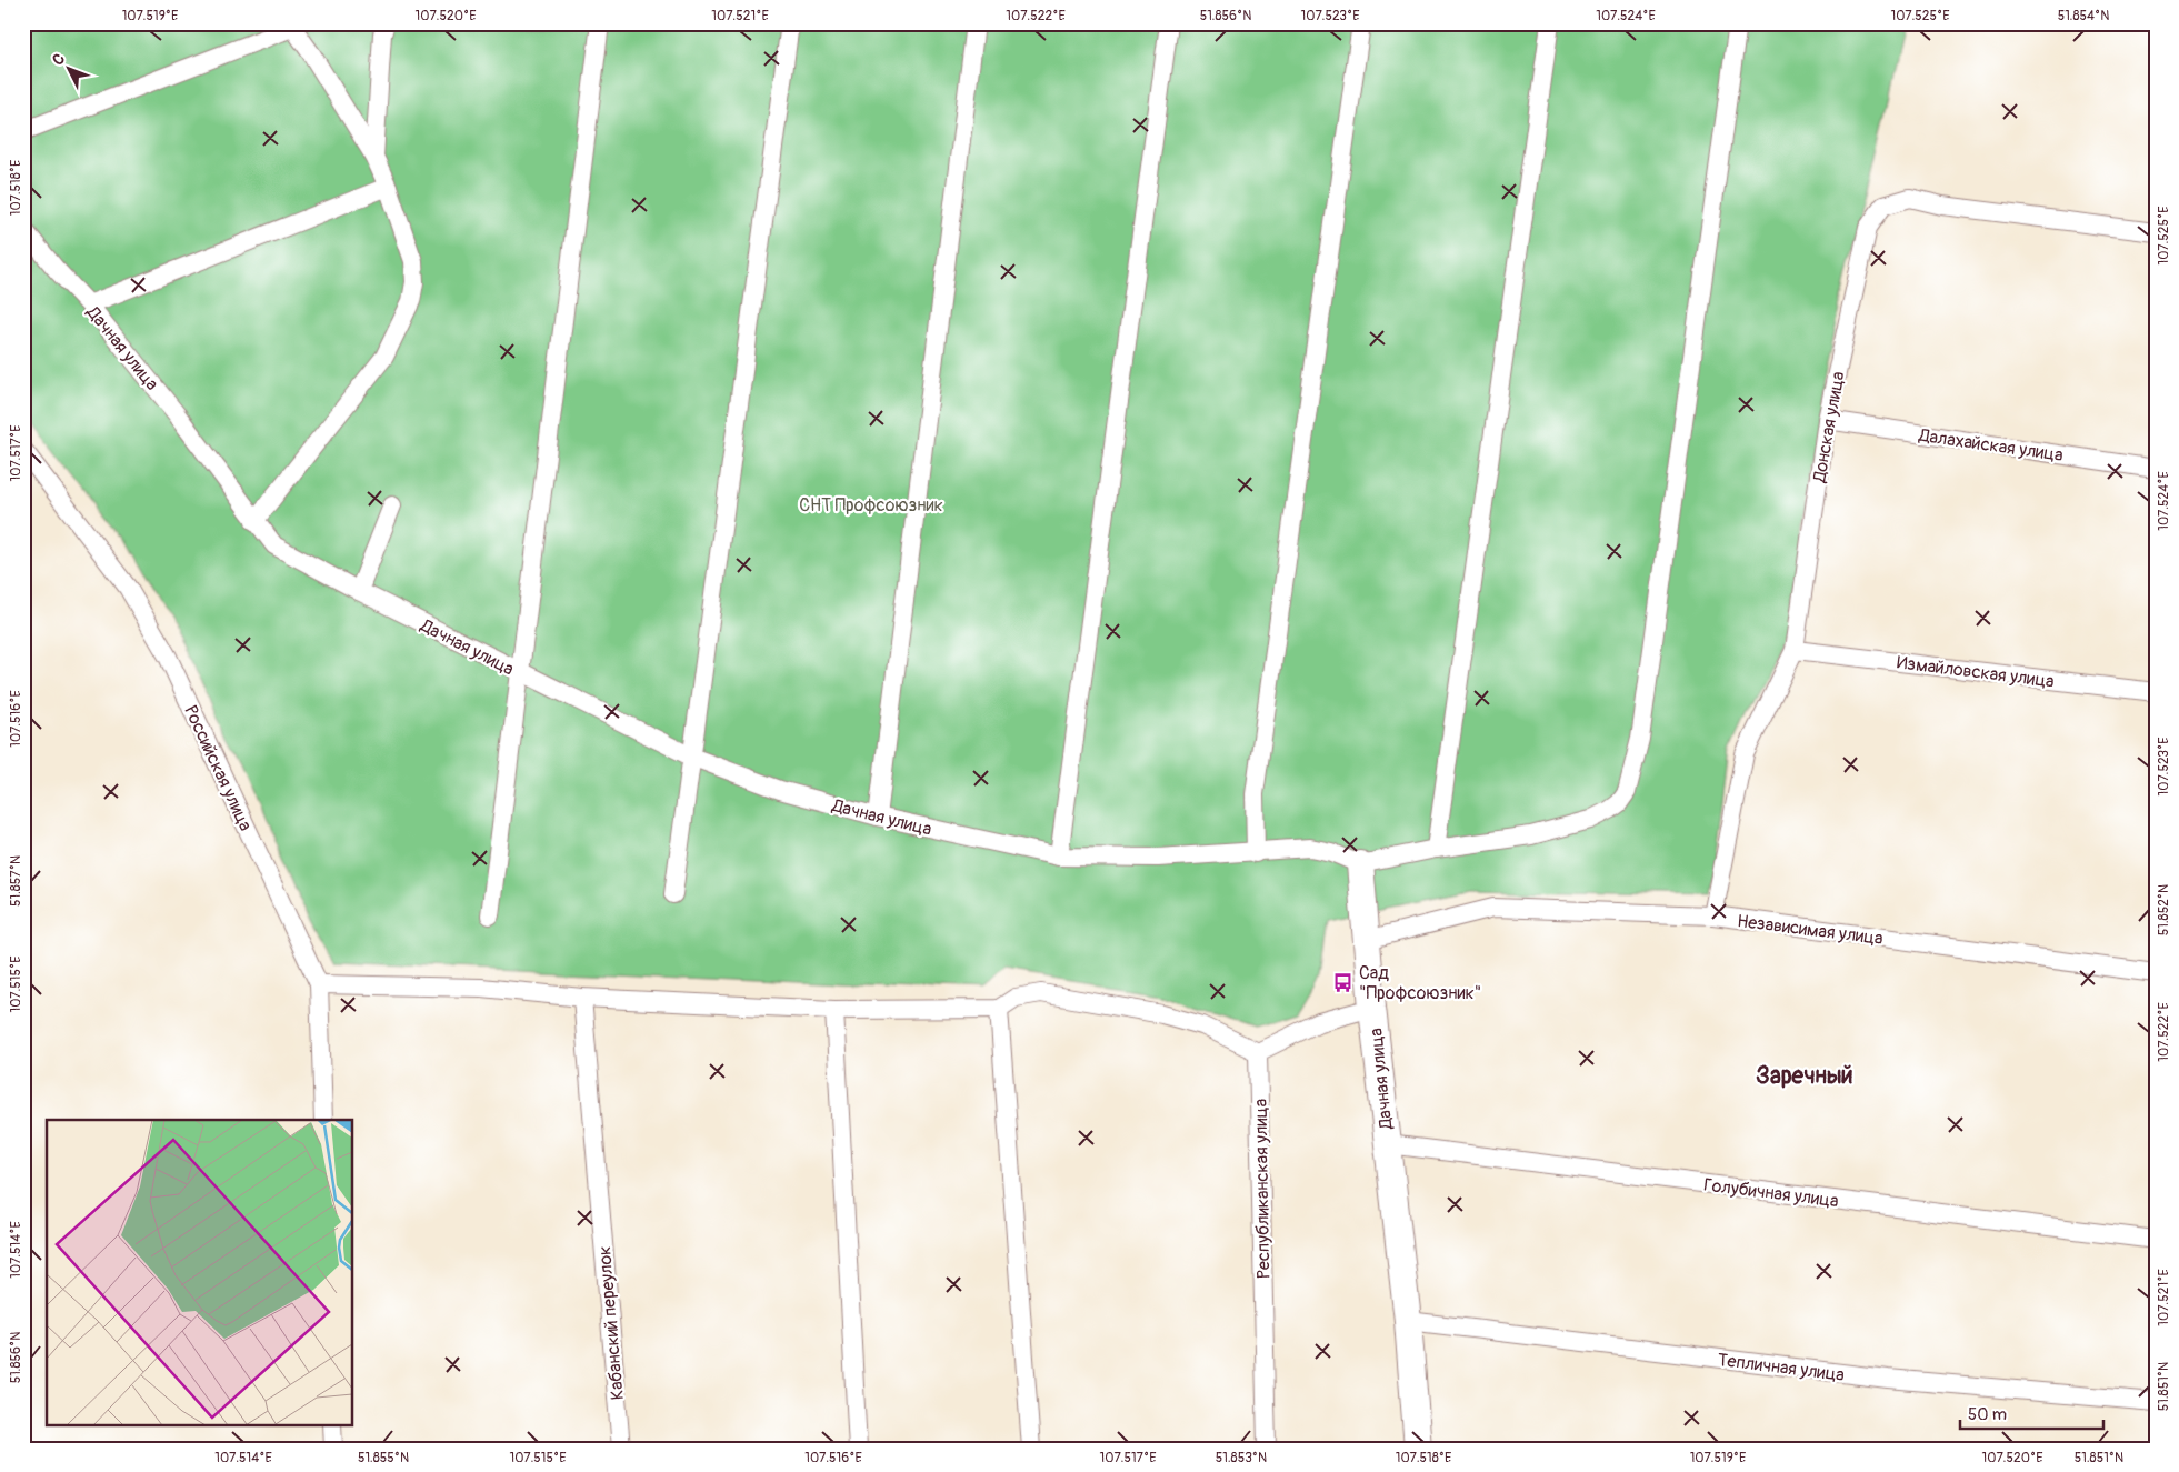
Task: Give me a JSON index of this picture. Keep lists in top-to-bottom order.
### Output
{
  "streets": {
    "street": [
      "Дачная улица",
      "Донская улица",
      "Далахайская улица",
      "Измайловская улица",
      "Российская улица",
      "Независимая улица",
      "Республиканская улица",
      "Голубичная улица",
      "Кабанский переулок",
      "Тепличная улица"
    ]
  },
  "crossings": [
    ["Дачная улица", "Независимая улица"],
    ["Дачная улица", "Голубичная улица"],
    ["Дачная улица", "Тепличная улица"],
    ["Донская улица", "Далахайская улица"],
    ["Донская улица", "Измайловская улица"],
    ["Донская улица", "Независимая улица"]
  ],
  "districts": ["Заречный"],
  "parks": ["СНТ Профсоюзник"],
  "places": {
    "bus stop": ["Сад \"Профсоюзник\""]
  },
  "scale_bar": "50 m",
  "north": "top left",
  "coordinates": [
    "107.519°E",
    "107.520°E",
    "107.521°E",
    "107.522°E",
    "51.856°N",
    "107.523°E",
    "107.524°E",
    "107.525°E",
    "51.854°N",
    "107.518°E",
    "107.517°E",
    "107.516°E",
    "51.857°N",
    "51.852°N",
    "107.515°E",
    "107.514°E",
    "51.851°N",
    "51.855°N",
    "51.853°N"
  ]
}
